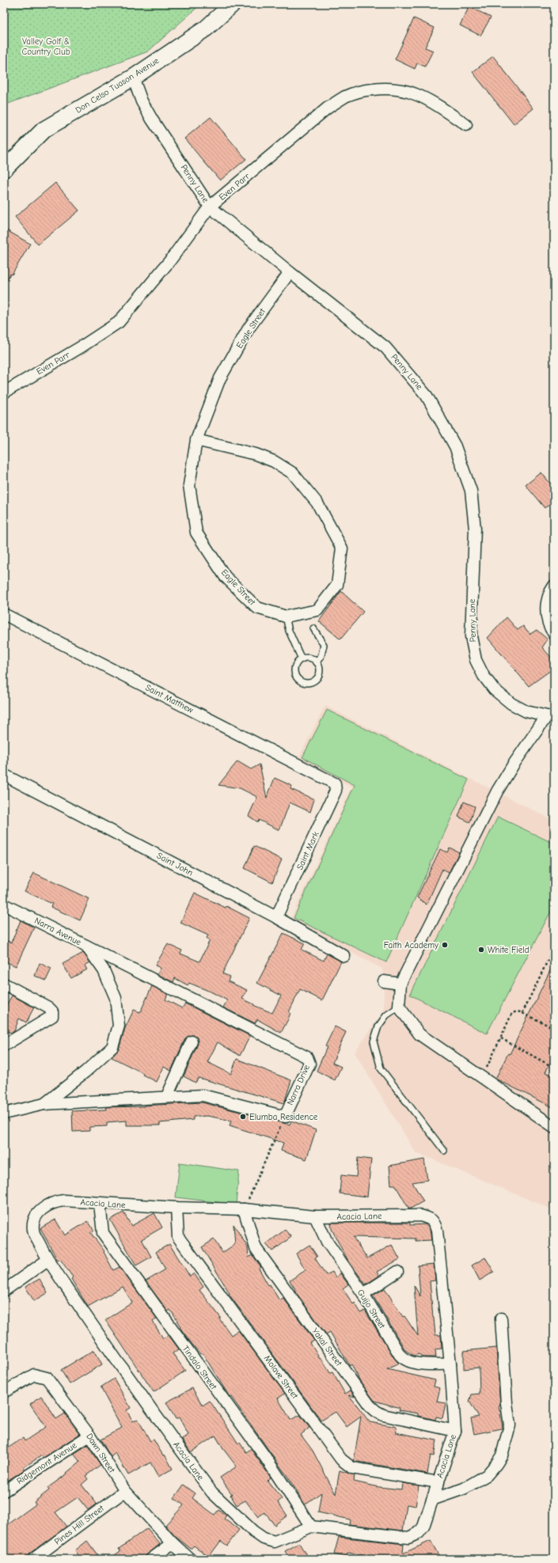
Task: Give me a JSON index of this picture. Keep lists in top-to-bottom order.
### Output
{
  "streets": {
    "street": [
      "Don Celso Tuason Avenue",
      "Penny Lane",
      "Even Parr",
      "Eagle Street",
      "Saint Matthew",
      "Saint Mark",
      "Saint John",
      "Narra Avenue",
      "Narra Drive",
      "Acacia Lane",
      "Guijo Street",
      "Yakal Street",
      "Tindalo Street",
      "Molave Street",
      "Dawn Street",
      "Ridgemont Avenue",
      "Pines Hill Street"
    ]
  },
  "crossings": [
    ["Don Celso Tuason Avenue", "Penny Lane"],
    ["Penny Lane", "Even Parr"],
    ["Penny Lane", "Eagle Street"],
    ["Saint Matthew", "Saint Mark"],
    ["Saint Mark", "Saint John"],
    ["Narra Avenue", "Narra Drive"],
    ["Acacia Lane", "Guijo Street"],
    ["Acacia Lane", "Yakal Street"],
    ["Acacia Lane", "Tindalo Street"],
    ["Acacia Lane", "Molave Street"],
    ["Dawn Street", "Ridgemont Avenue"],
    ["Dawn Street", "Pines Hill Street"]
  ],
  "parks": ["Valley Golf & Country Club"],
  "places": ["Faith Academy", "White Field", "Elumba Residence"]
}
